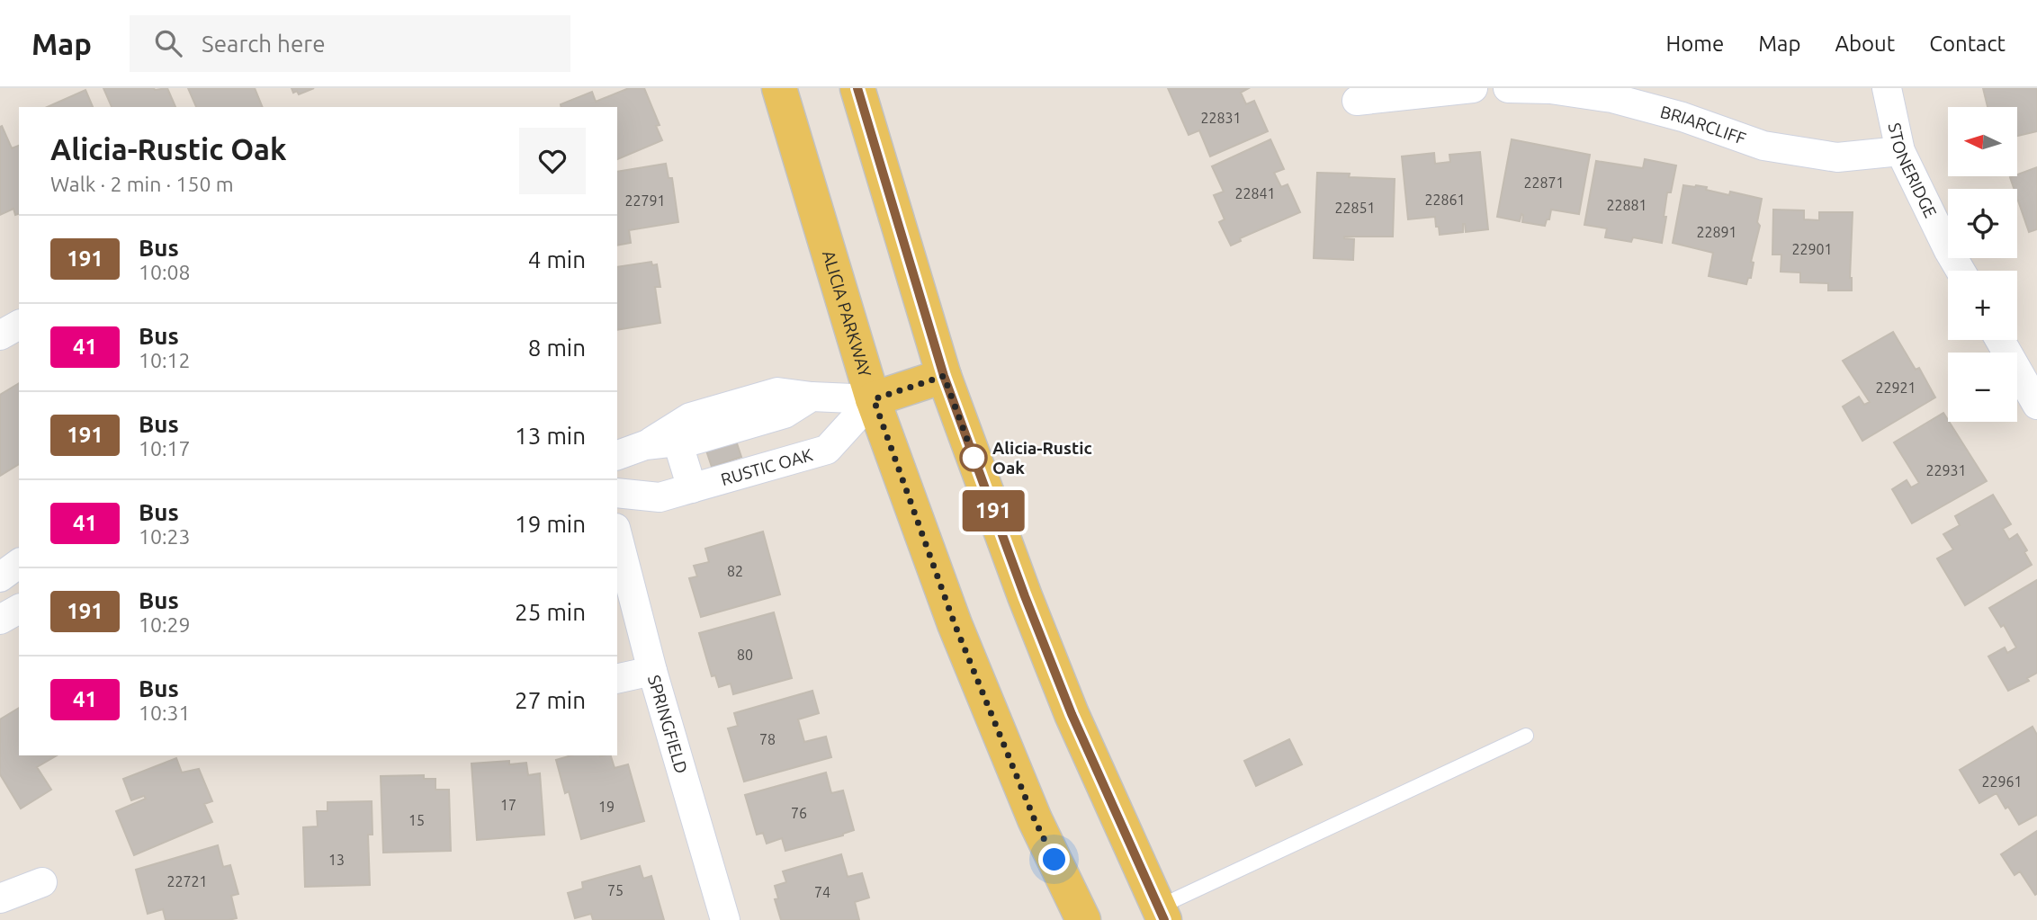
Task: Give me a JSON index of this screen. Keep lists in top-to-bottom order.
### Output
{
  "streets": {
    "main road": ["ALICIA PARKWAY"],
    "street": [
      "BRIARCLIFF",
      "STONERIDGE",
      "RUSTIC OAK",
      "SPRINGFIELD"
    ]
  },
  "crossings": [
    ["BRIARCLIFF", "STONERIDGE"],
    ["ALICIA PARKWAY", "RUSTIC OAK"]
  ],
  "places": ["Alicia-Rustic Oak"],
  "lines": ["bus line 191"],
  "house_numbers": [
    "22831",
    "22871",
    "22841",
    "22861",
    "22791",
    "22881",
    "22851",
    "22891",
    "22901",
    "22921",
    "22931",
    "82",
    "80",
    "78",
    "22961",
    "17",
    "19",
    "76",
    "15",
    "13",
    "22721",
    "75",
    "74"
  ],
  "north": "left",
  "page": {
    "header": "Map",
    "search": "Search here",
    "nav": [
      "Home",
      "Map",
      "About",
      "Contact"
    ],
    "on_map": "191",
    "map_buttons": ["+", "−"],
    "heading": ["Alicia-Rustic Oak", "Walk · 2 min · 150 m"],
    "list": [
      {
        "mark": "191",
        "name": "Bus",
        "note": "10:08",
        "value": "4 min"
      },
      {
        "mark": "41",
        "name": "Bus",
        "note": "10:12",
        "value": "8 min"
      },
      {
        "mark": "191",
        "name": "Bus",
        "note": "10:17",
        "value": "13 min"
      },
      {
        "mark": "41",
        "name": "Bus",
        "note": "10:23",
        "value": "19 min"
      },
      {
        "mark": "191",
        "name": "Bus",
        "note": "10:29",
        "value": "25 min"
      },
      {
        "mark": "41",
        "name": "Bus",
        "note": "10:31",
        "value": "27 min"
      }
    ]
  }
}
